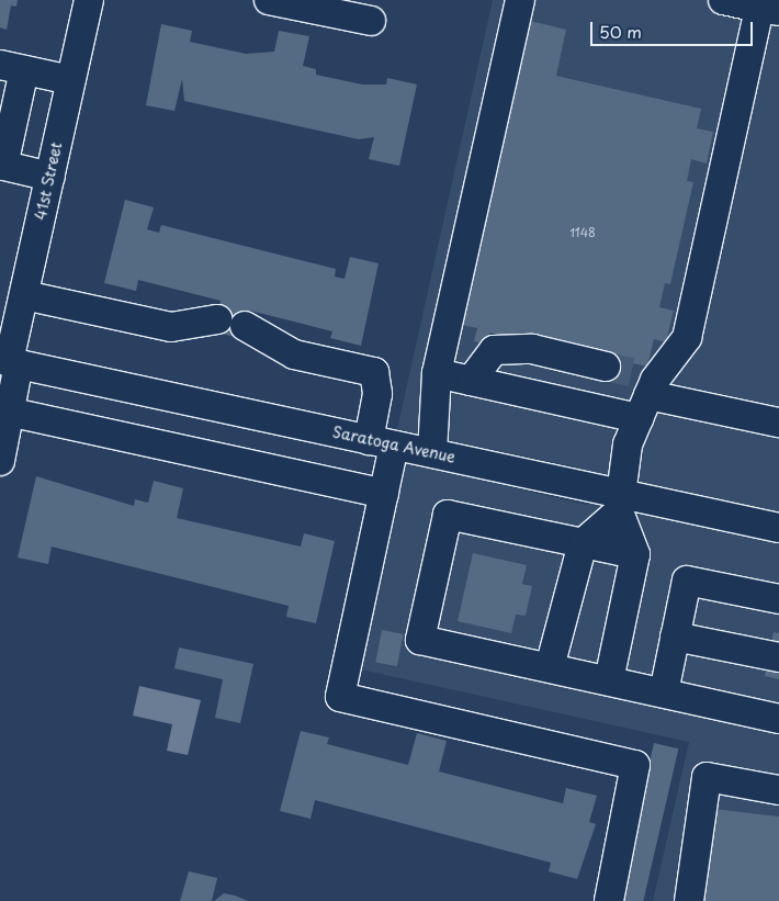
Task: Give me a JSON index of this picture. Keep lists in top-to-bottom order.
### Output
{
  "streets": {
    "street": ["41st Street", "Saratoga Avenue"]
  },
  "crossings": [
    ["41st Street", "Saratoga Avenue"]
  ],
  "house_numbers": ["1148"],
  "scale_bar": "50 m"
}
